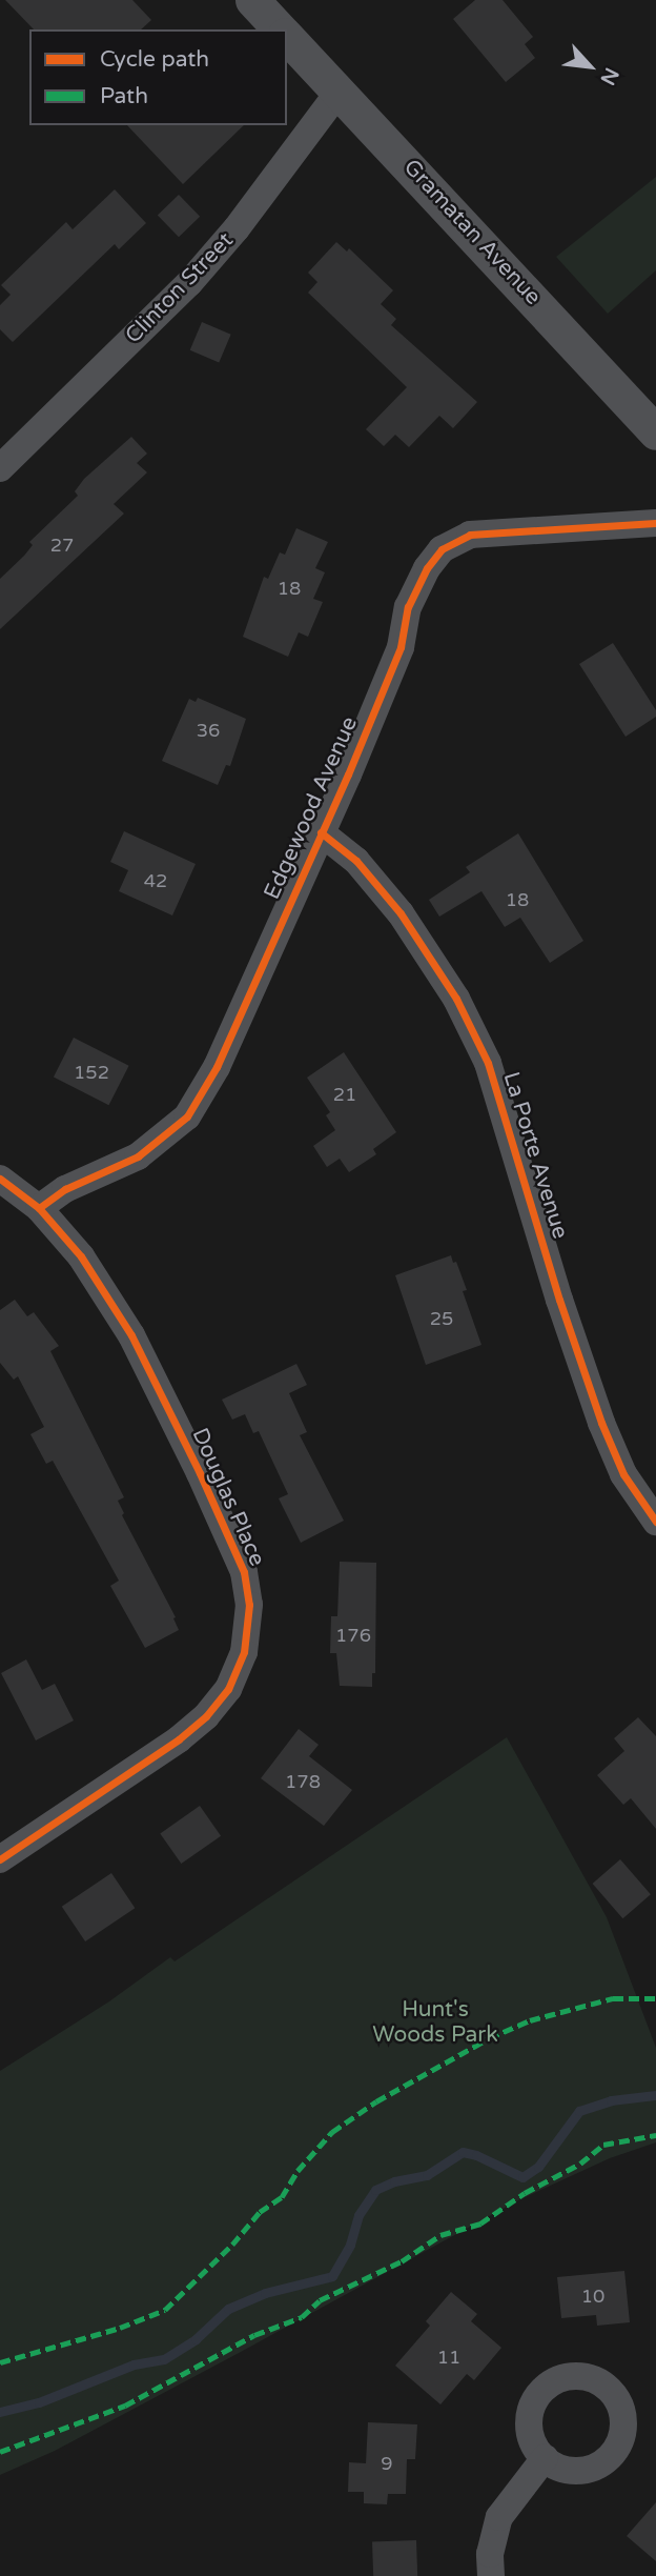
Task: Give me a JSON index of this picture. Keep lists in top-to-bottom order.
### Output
{
  "streets": {
    "street": [
      "Gramatan Avenue",
      "Clinton Street",
      "Edgewood Avenue",
      "La Porte Avenue",
      "Douglas Place"
    ]
  },
  "crossings": [
    ["Gramatan Avenue", "Clinton Street"],
    ["Edgewood Avenue", "La Porte Avenue"],
    ["Edgewood Avenue", "Douglas Place"]
  ],
  "parks": ["Hunt's Woods Park"],
  "house_numbers": [
    "27",
    "18",
    "36",
    "42",
    "18",
    "152",
    "21",
    "25",
    "176",
    "178",
    "10",
    "11",
    "9"
  ],
  "legend": ["Cycle path", "Path"],
  "north": "bottom right"
}
